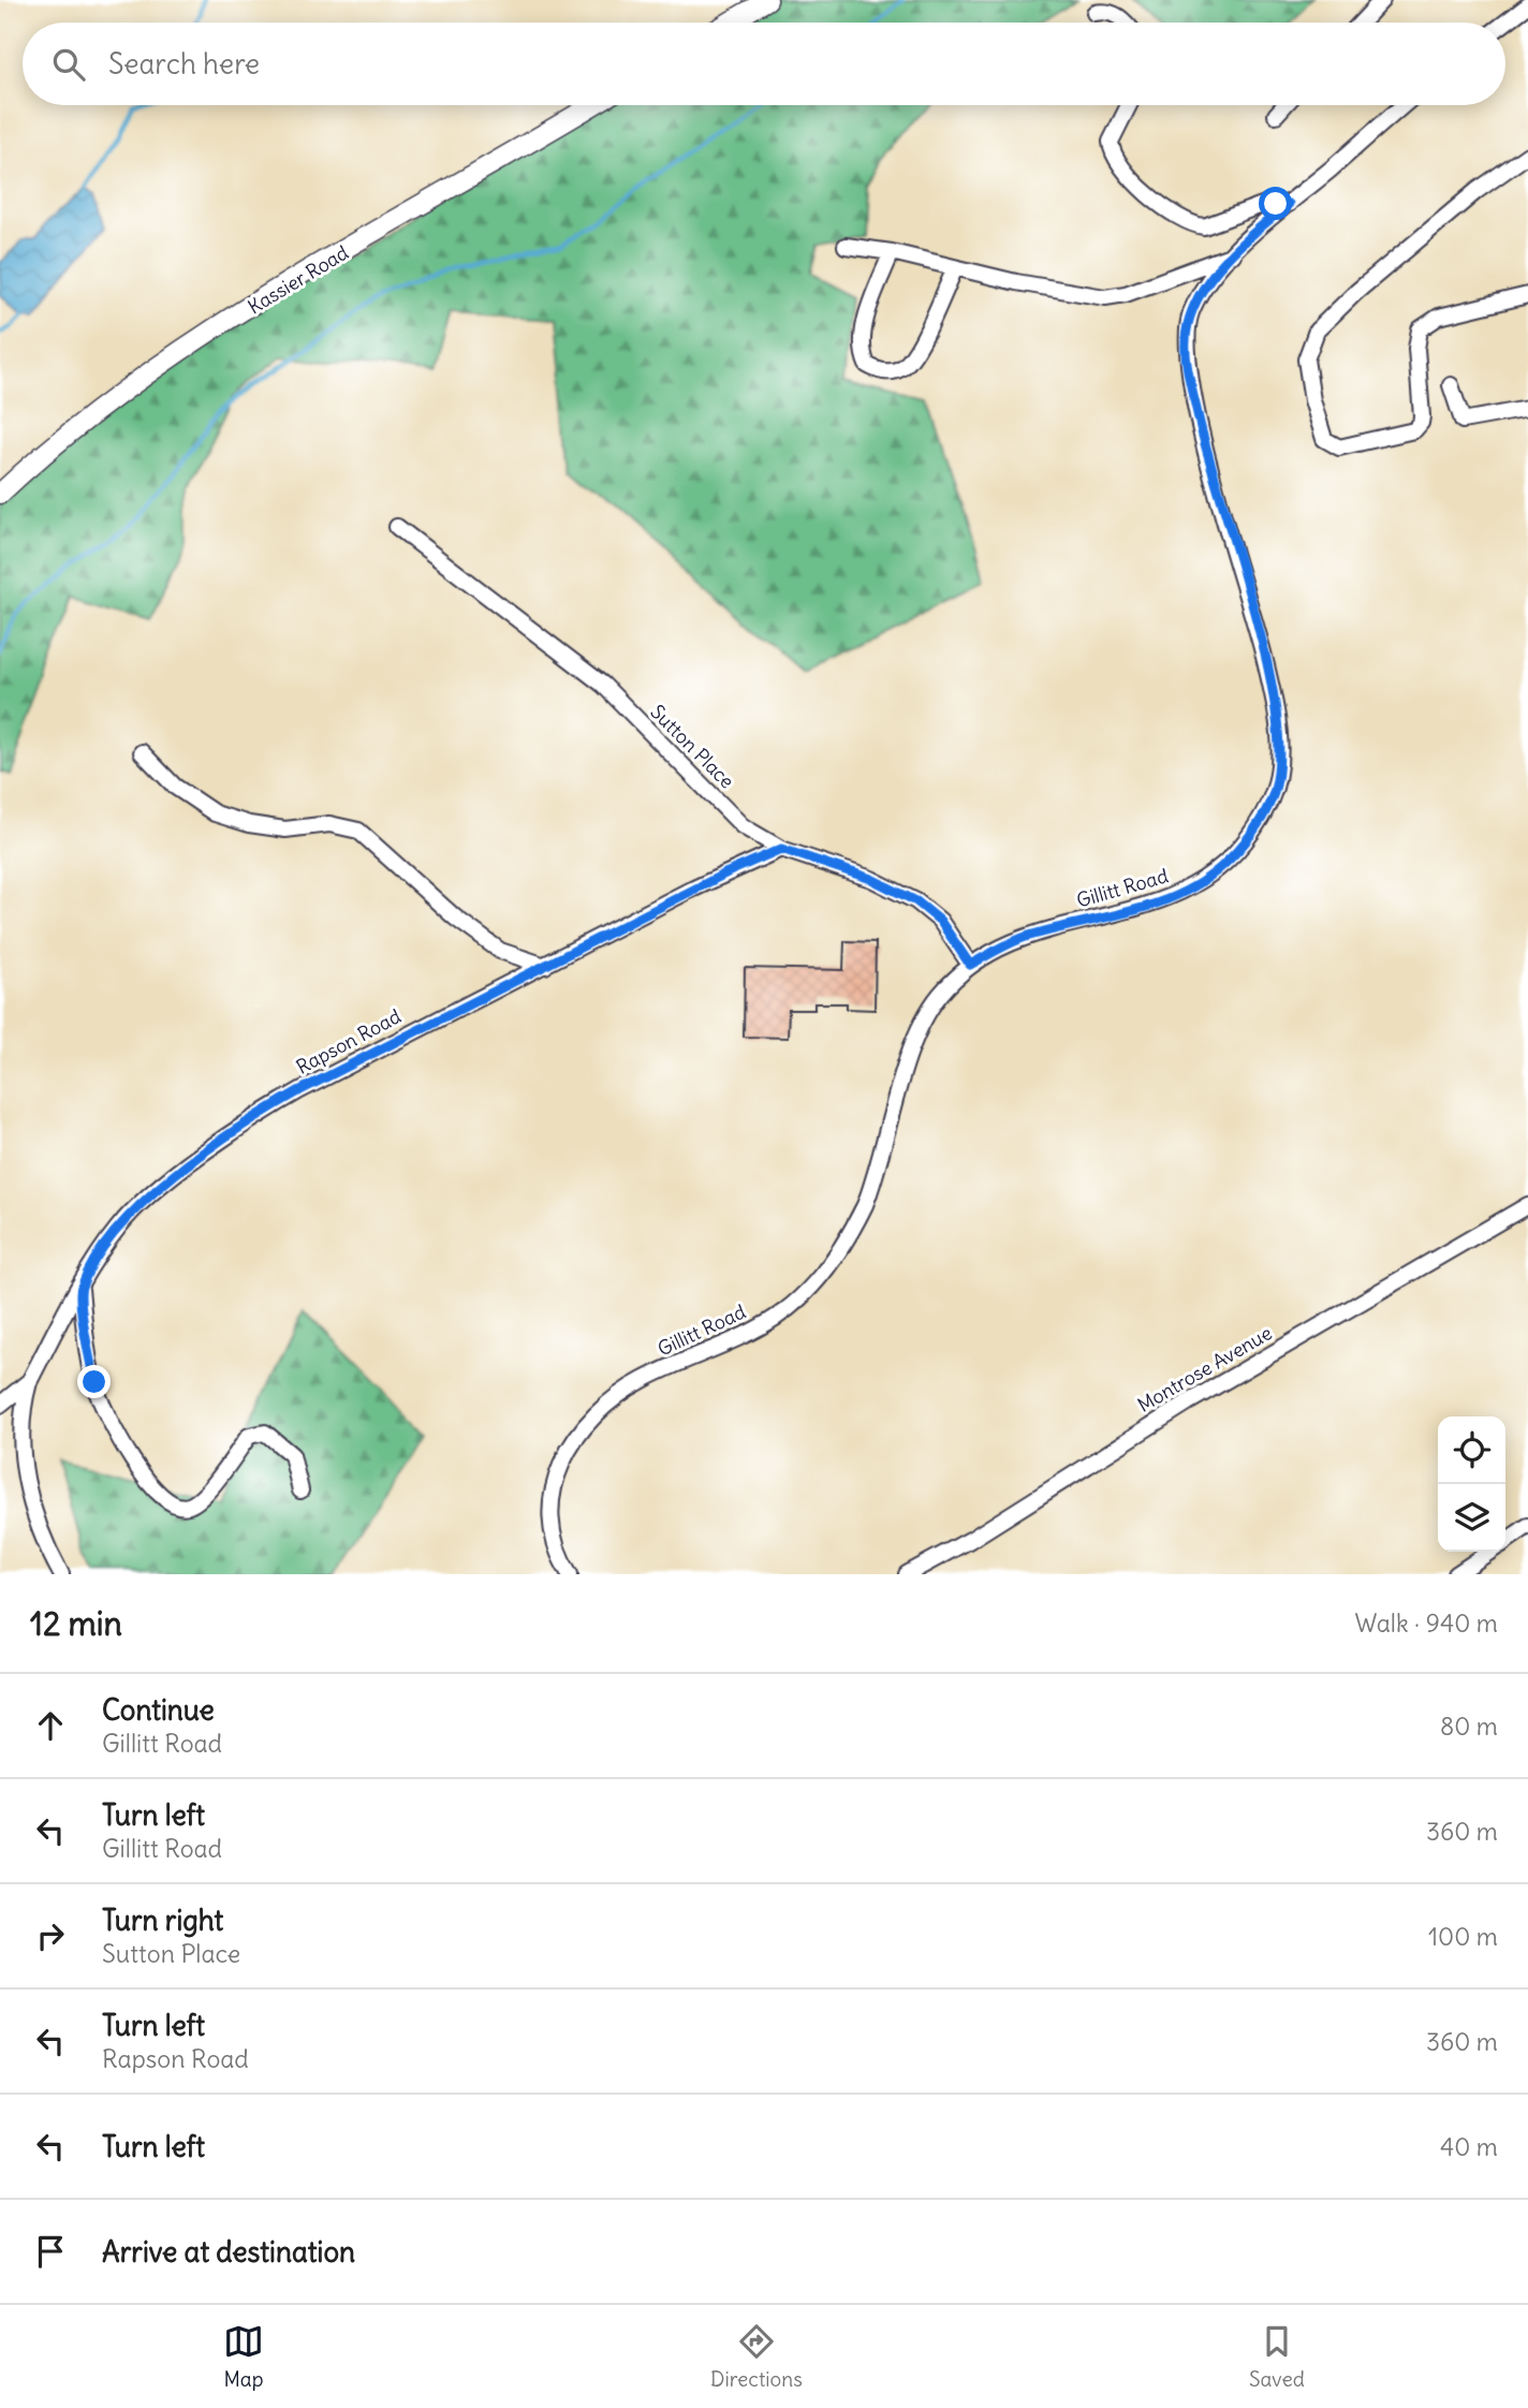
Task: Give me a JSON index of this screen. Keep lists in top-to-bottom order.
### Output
{
  "streets": {
    "main road": ["Kassier Road"],
    "street": [
      "Sutton Place",
      "Gillitt Road",
      "Rapson Road",
      "Montrose Avenue"
    ]
  },
  "crossings": [
    ["Sutton Place", "Gillitt Road"],
    ["Sutton Place", "Rapson Road"]
  ],
  "page": {
    "search": "Search here",
    "heading": ["12 min", "Walk · 940 m"],
    "list": [
      ["Continue", "Gillitt Road", "80 m"],
      ["Turn left", "Gillitt Road", "360 m"],
      ["Turn right", "Sutton Place", "100 m"],
      ["Turn left", "Rapson Road", "360 m"],
      ["Turn left", "40 m"],
      "Arrive at destination"
    ],
    "nav": ["Map", "Directions", "Saved"]
  }
}
